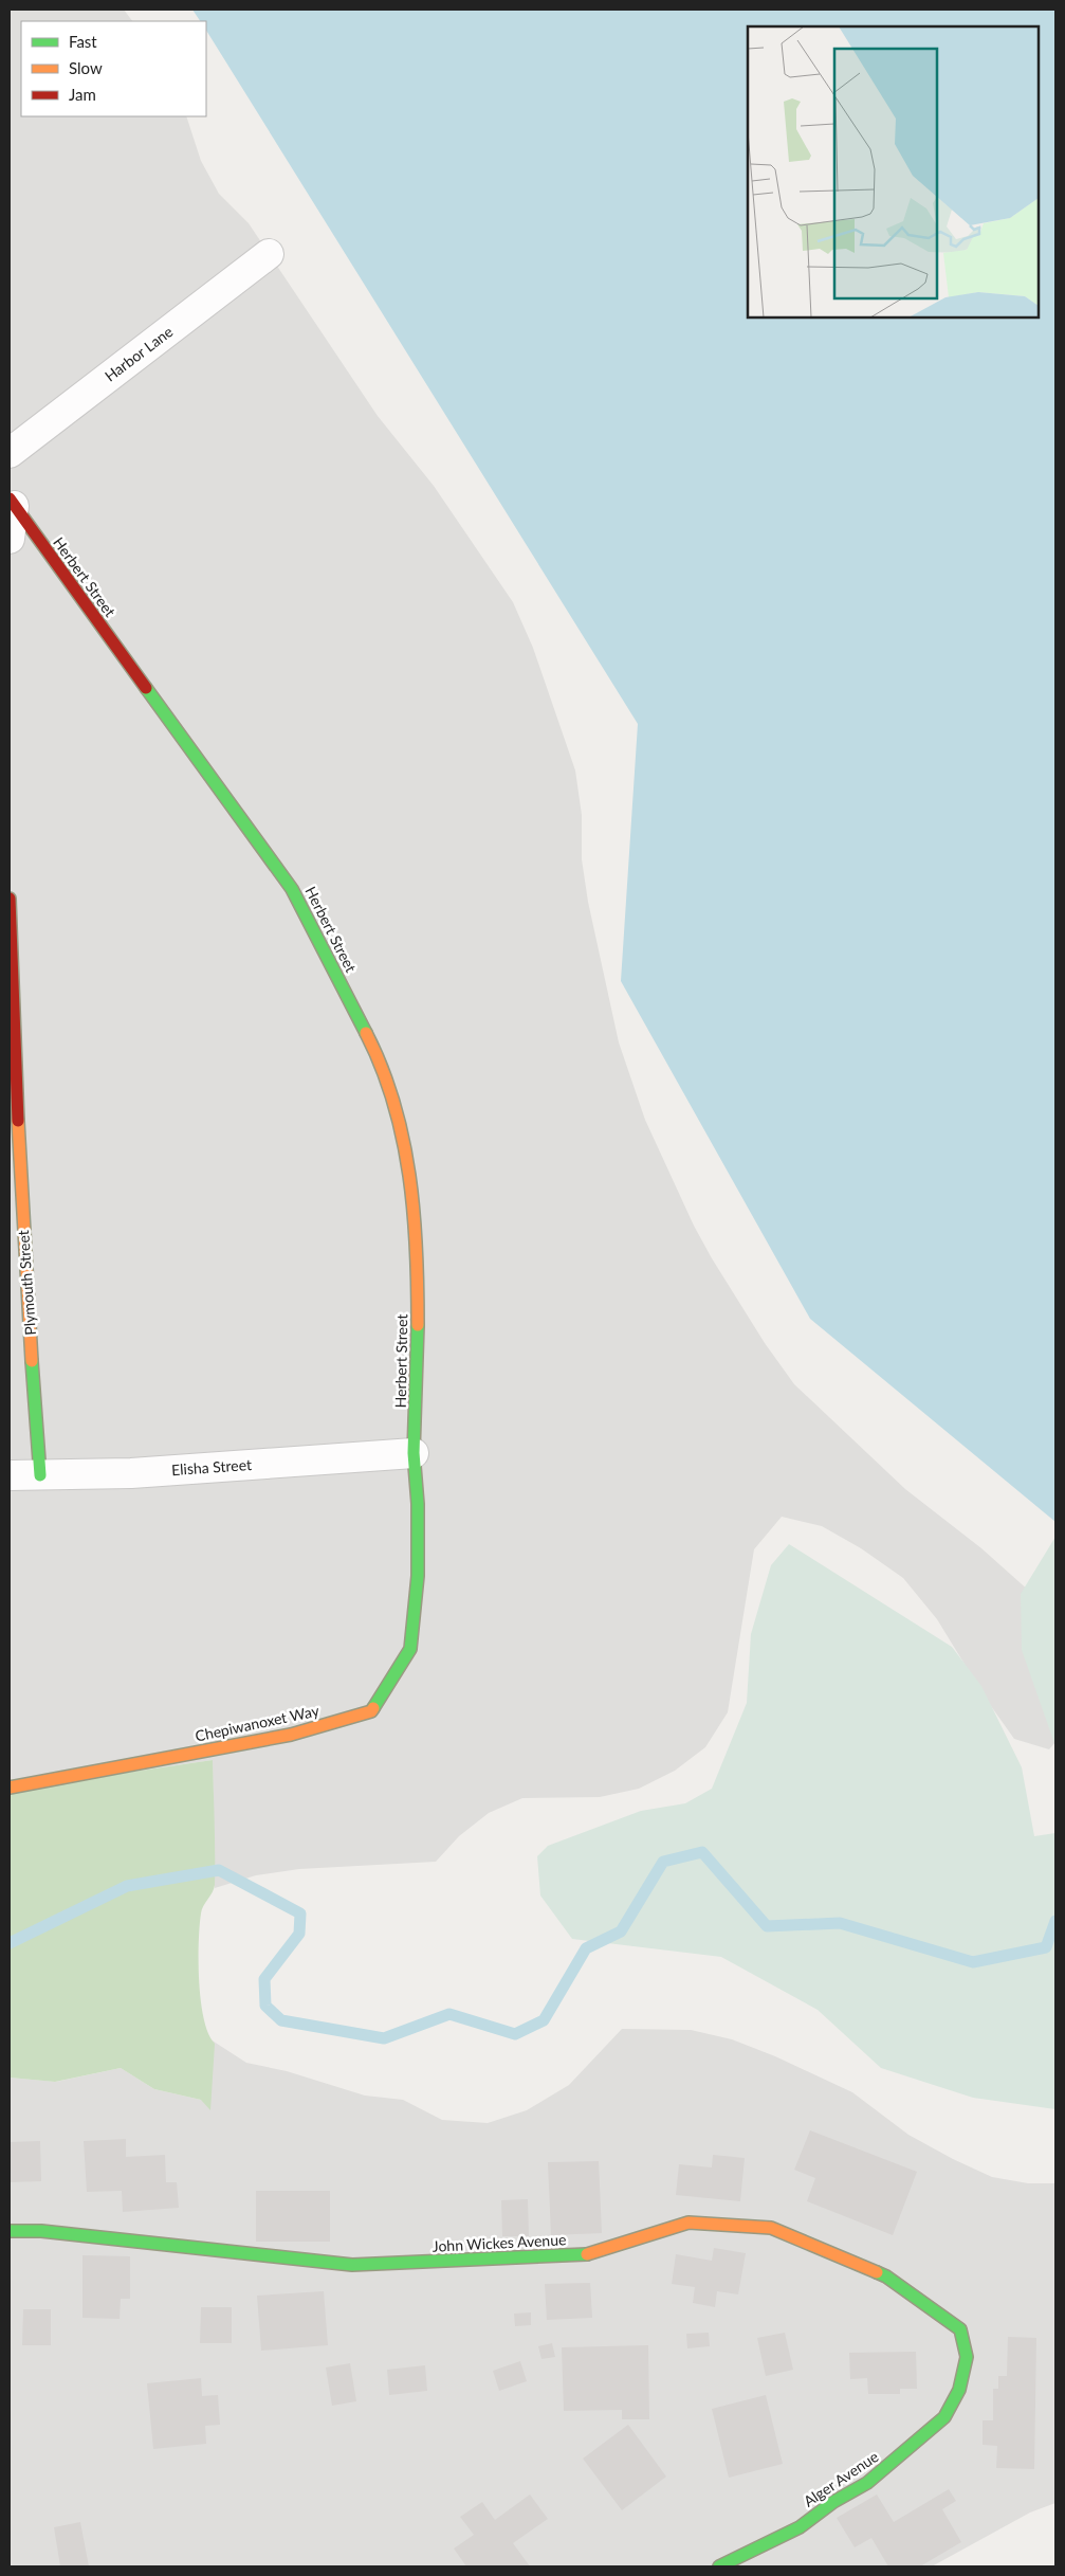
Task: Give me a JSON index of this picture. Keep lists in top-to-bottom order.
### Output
{
  "streets": {
    "street": [
      "Harbor Lane",
      "Herbert Street",
      "Plymouth Street",
      "Elisha Street",
      "Chepiwanoxet Way",
      "John Wickes Avenue",
      "Alger Avenue"
    ]
  },
  "crossings": [
    ["Herbert Street", "Elisha Street"],
    ["Herbert Street", "Chepiwanoxet Way"],
    ["Plymouth Street", "Elisha Street"],
    ["Elisha Street", "Chepiwanoxet Way"],
    ["John Wickes Avenue", "Alger Avenue"]
  ],
  "legend": ["Fast", "Slow", "Jam"]
}
